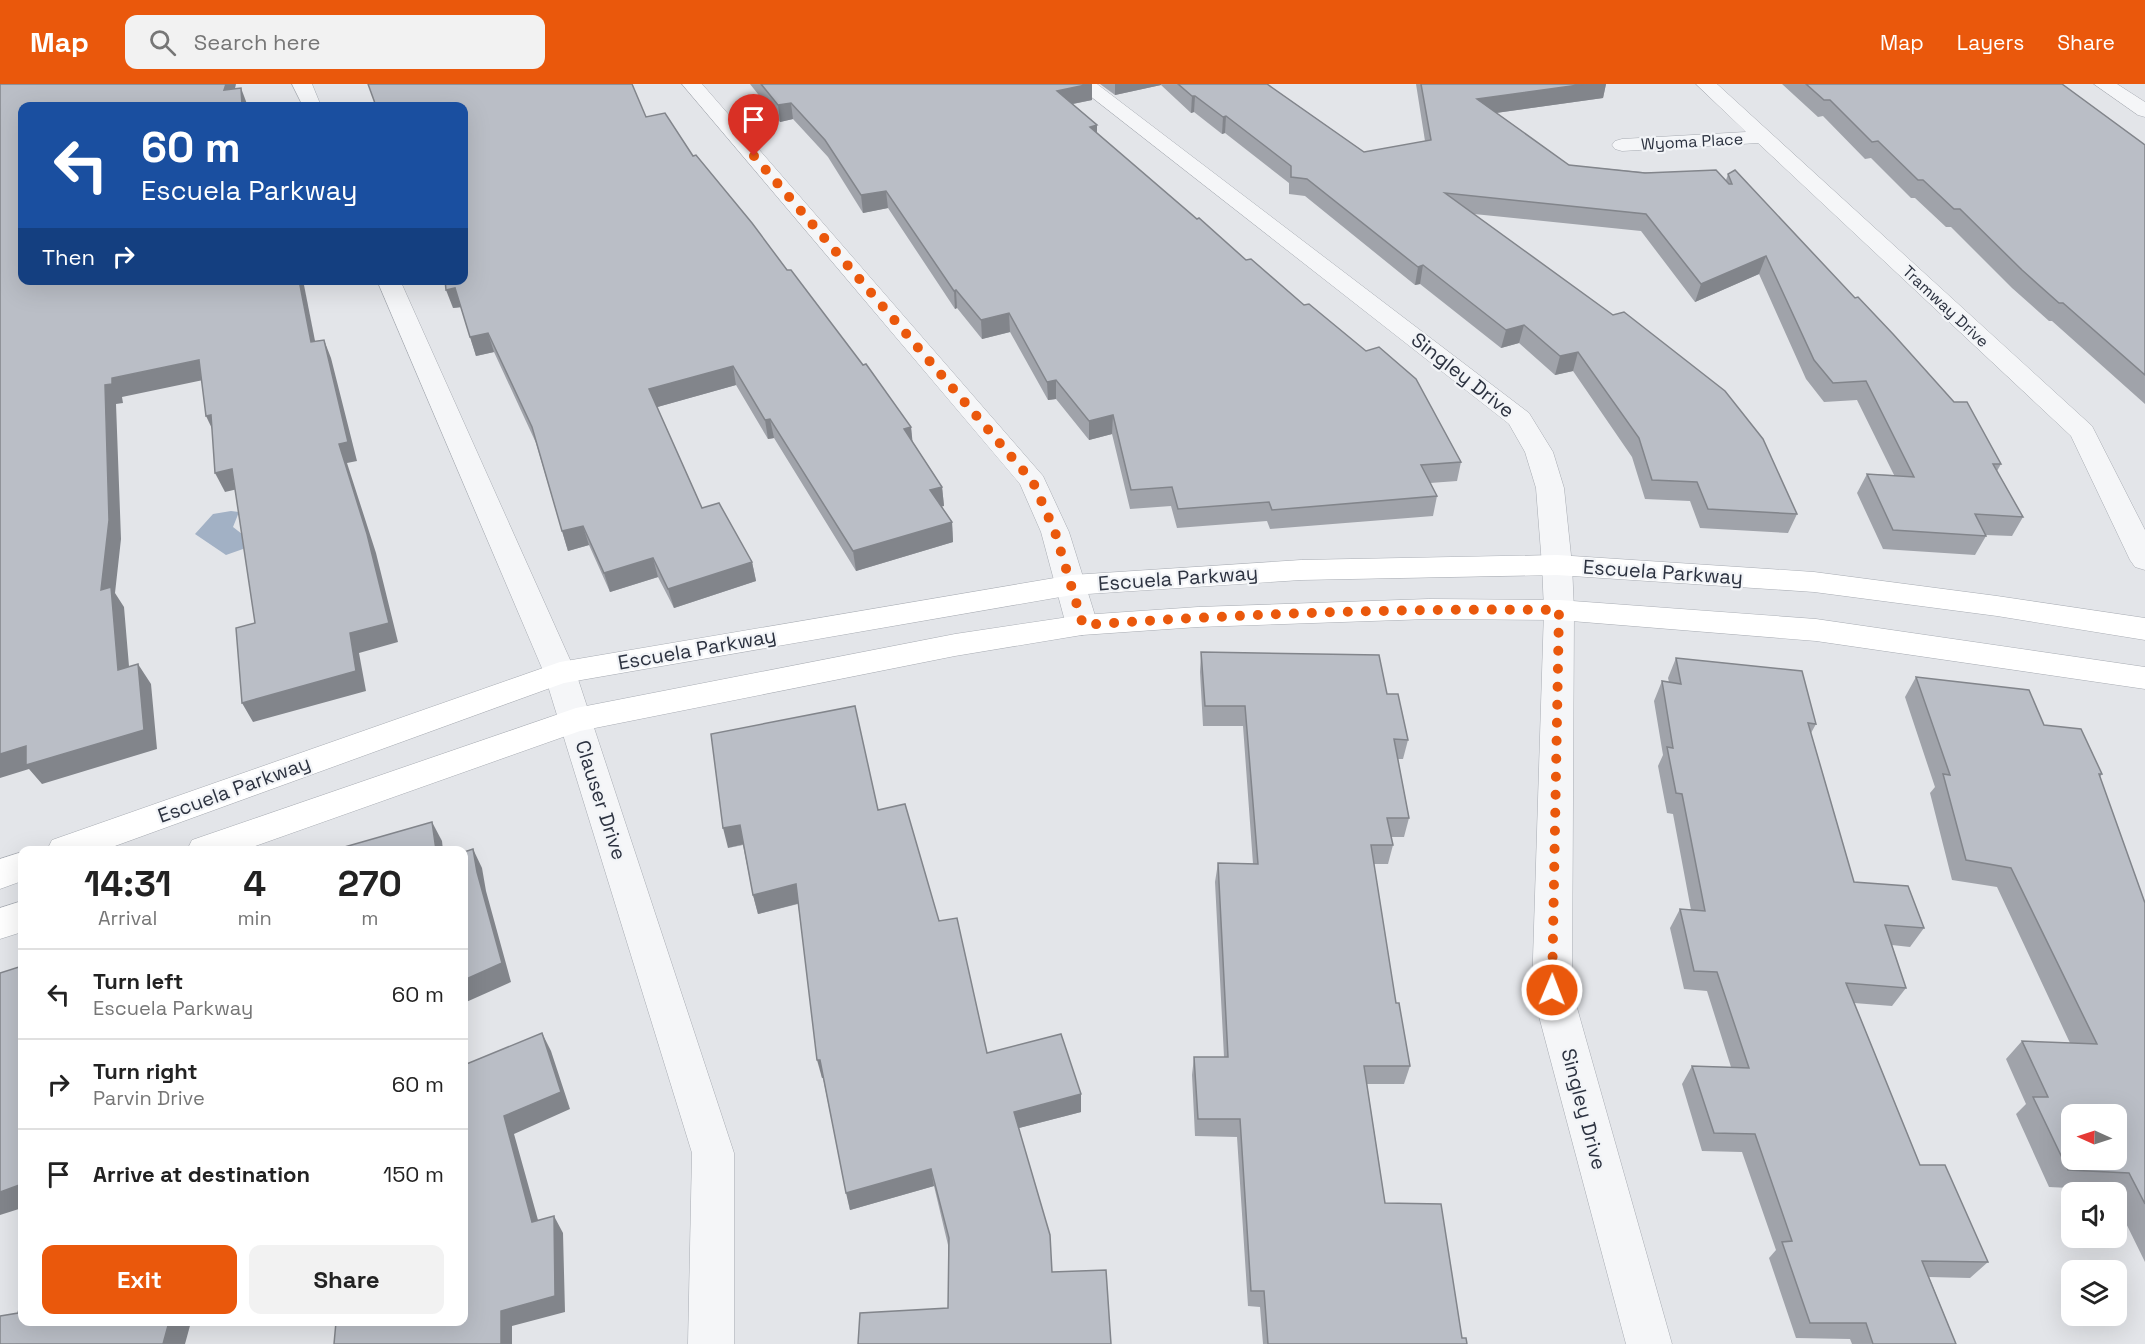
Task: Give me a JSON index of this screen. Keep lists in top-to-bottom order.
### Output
{
  "streets": {
    "street": [
      "Wyoma Place",
      "Tramway Drive",
      "Singley Drive",
      "Escuela Parkway",
      "Clauser Drive"
    ]
  },
  "crossings": [
    ["Wyoma Place", "Tramway Drive"],
    ["Singley Drive", "Escuela Parkway"],
    ["Escuela Parkway", "Clauser Drive"]
  ],
  "north": "left",
  "page": {
    "header": "Map",
    "search": "Search here",
    "nav": ["Map", "Layers", "Share"],
    "turn": ["60 m", "Escuela Parkway"],
    "then": "Then",
    "eta": [
      "14:31",
      "Arrival",
      "4",
      "min",
      "270",
      "m"
    ],
    "list": [
      {
        "name": "Turn left",
        "note": "Escuela Parkway",
        "value": "60 m"
      },
      {
        "name": "Turn right",
        "note": "Parvin Drive",
        "value": "60 m"
      },
      {
        "name": "Arrive at destination",
        "value": "150 m"
      }
    ],
    "buttons": ["Exit", "Share"]
  }
}
